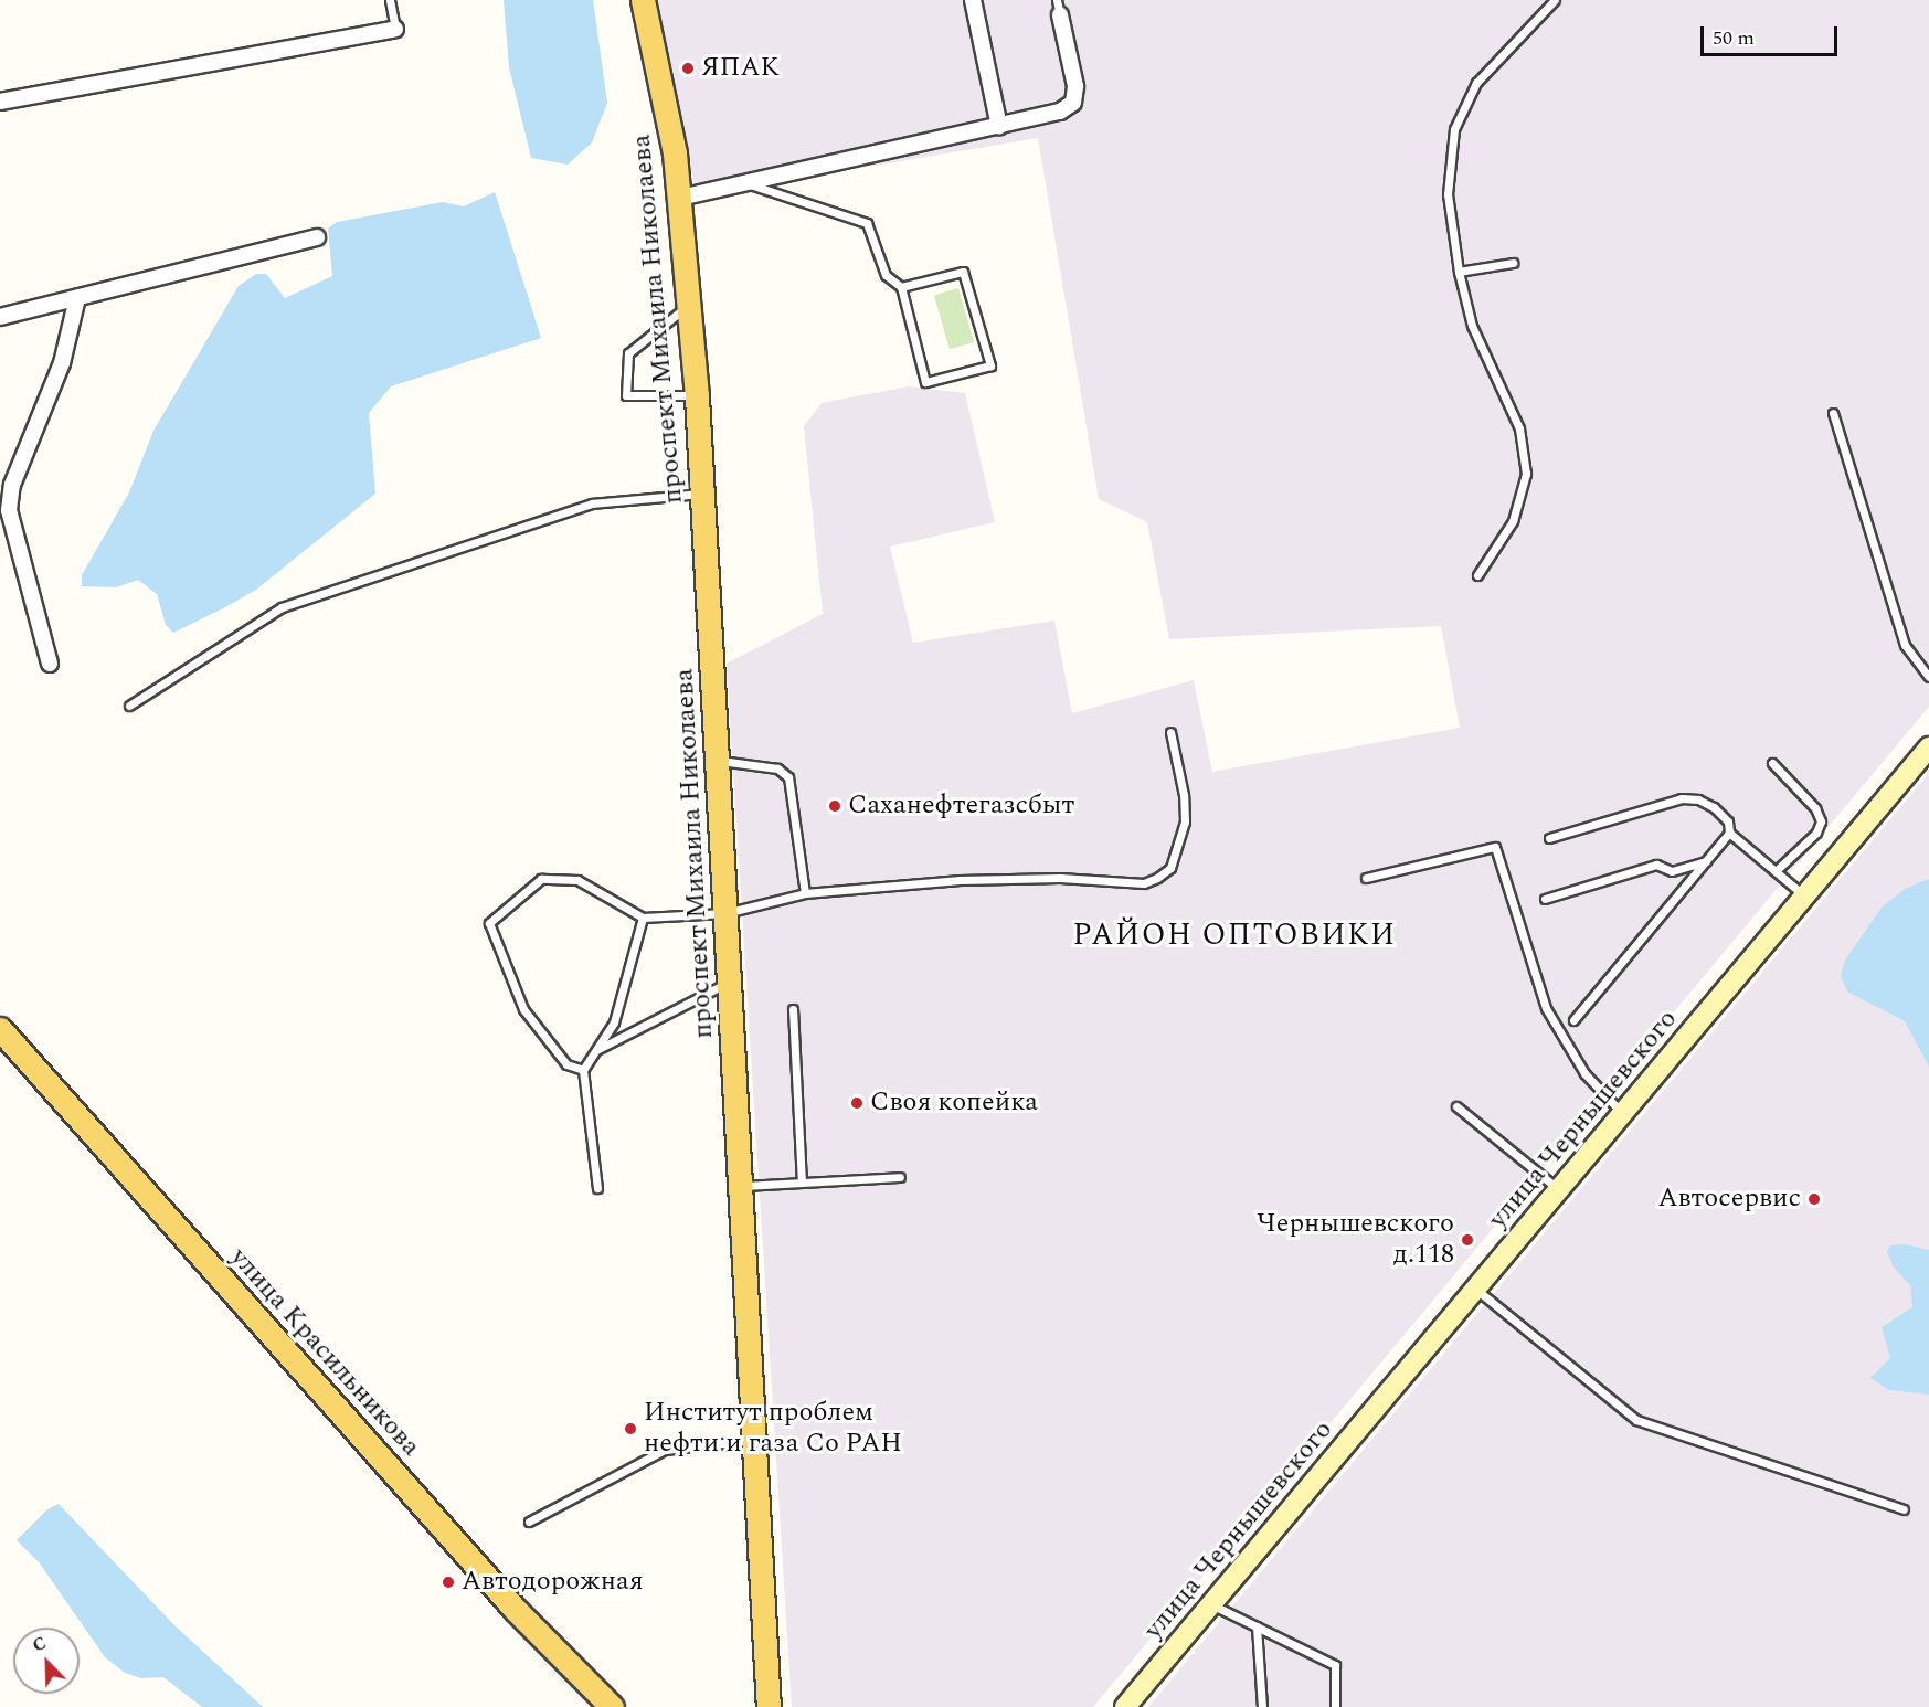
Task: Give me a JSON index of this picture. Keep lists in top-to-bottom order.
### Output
{
  "streets": {
    "main road": ["проспект Михаила Николаева", "улица Чернышевского", "улица Красильникова"]
  },
  "districts": ["РАЙОН ОПТОВИКИ"],
  "places": [
    "ЯПАК",
    "Саханефтегазсбыт",
    "Своя копейка",
    "Автосервис",
    "Чернышевского д.118",
    "Институт проблем нефти и газа Со РАН",
    "Автодорожная"
  ],
  "scale_bar": "50 m",
  "north": "top left"
}
